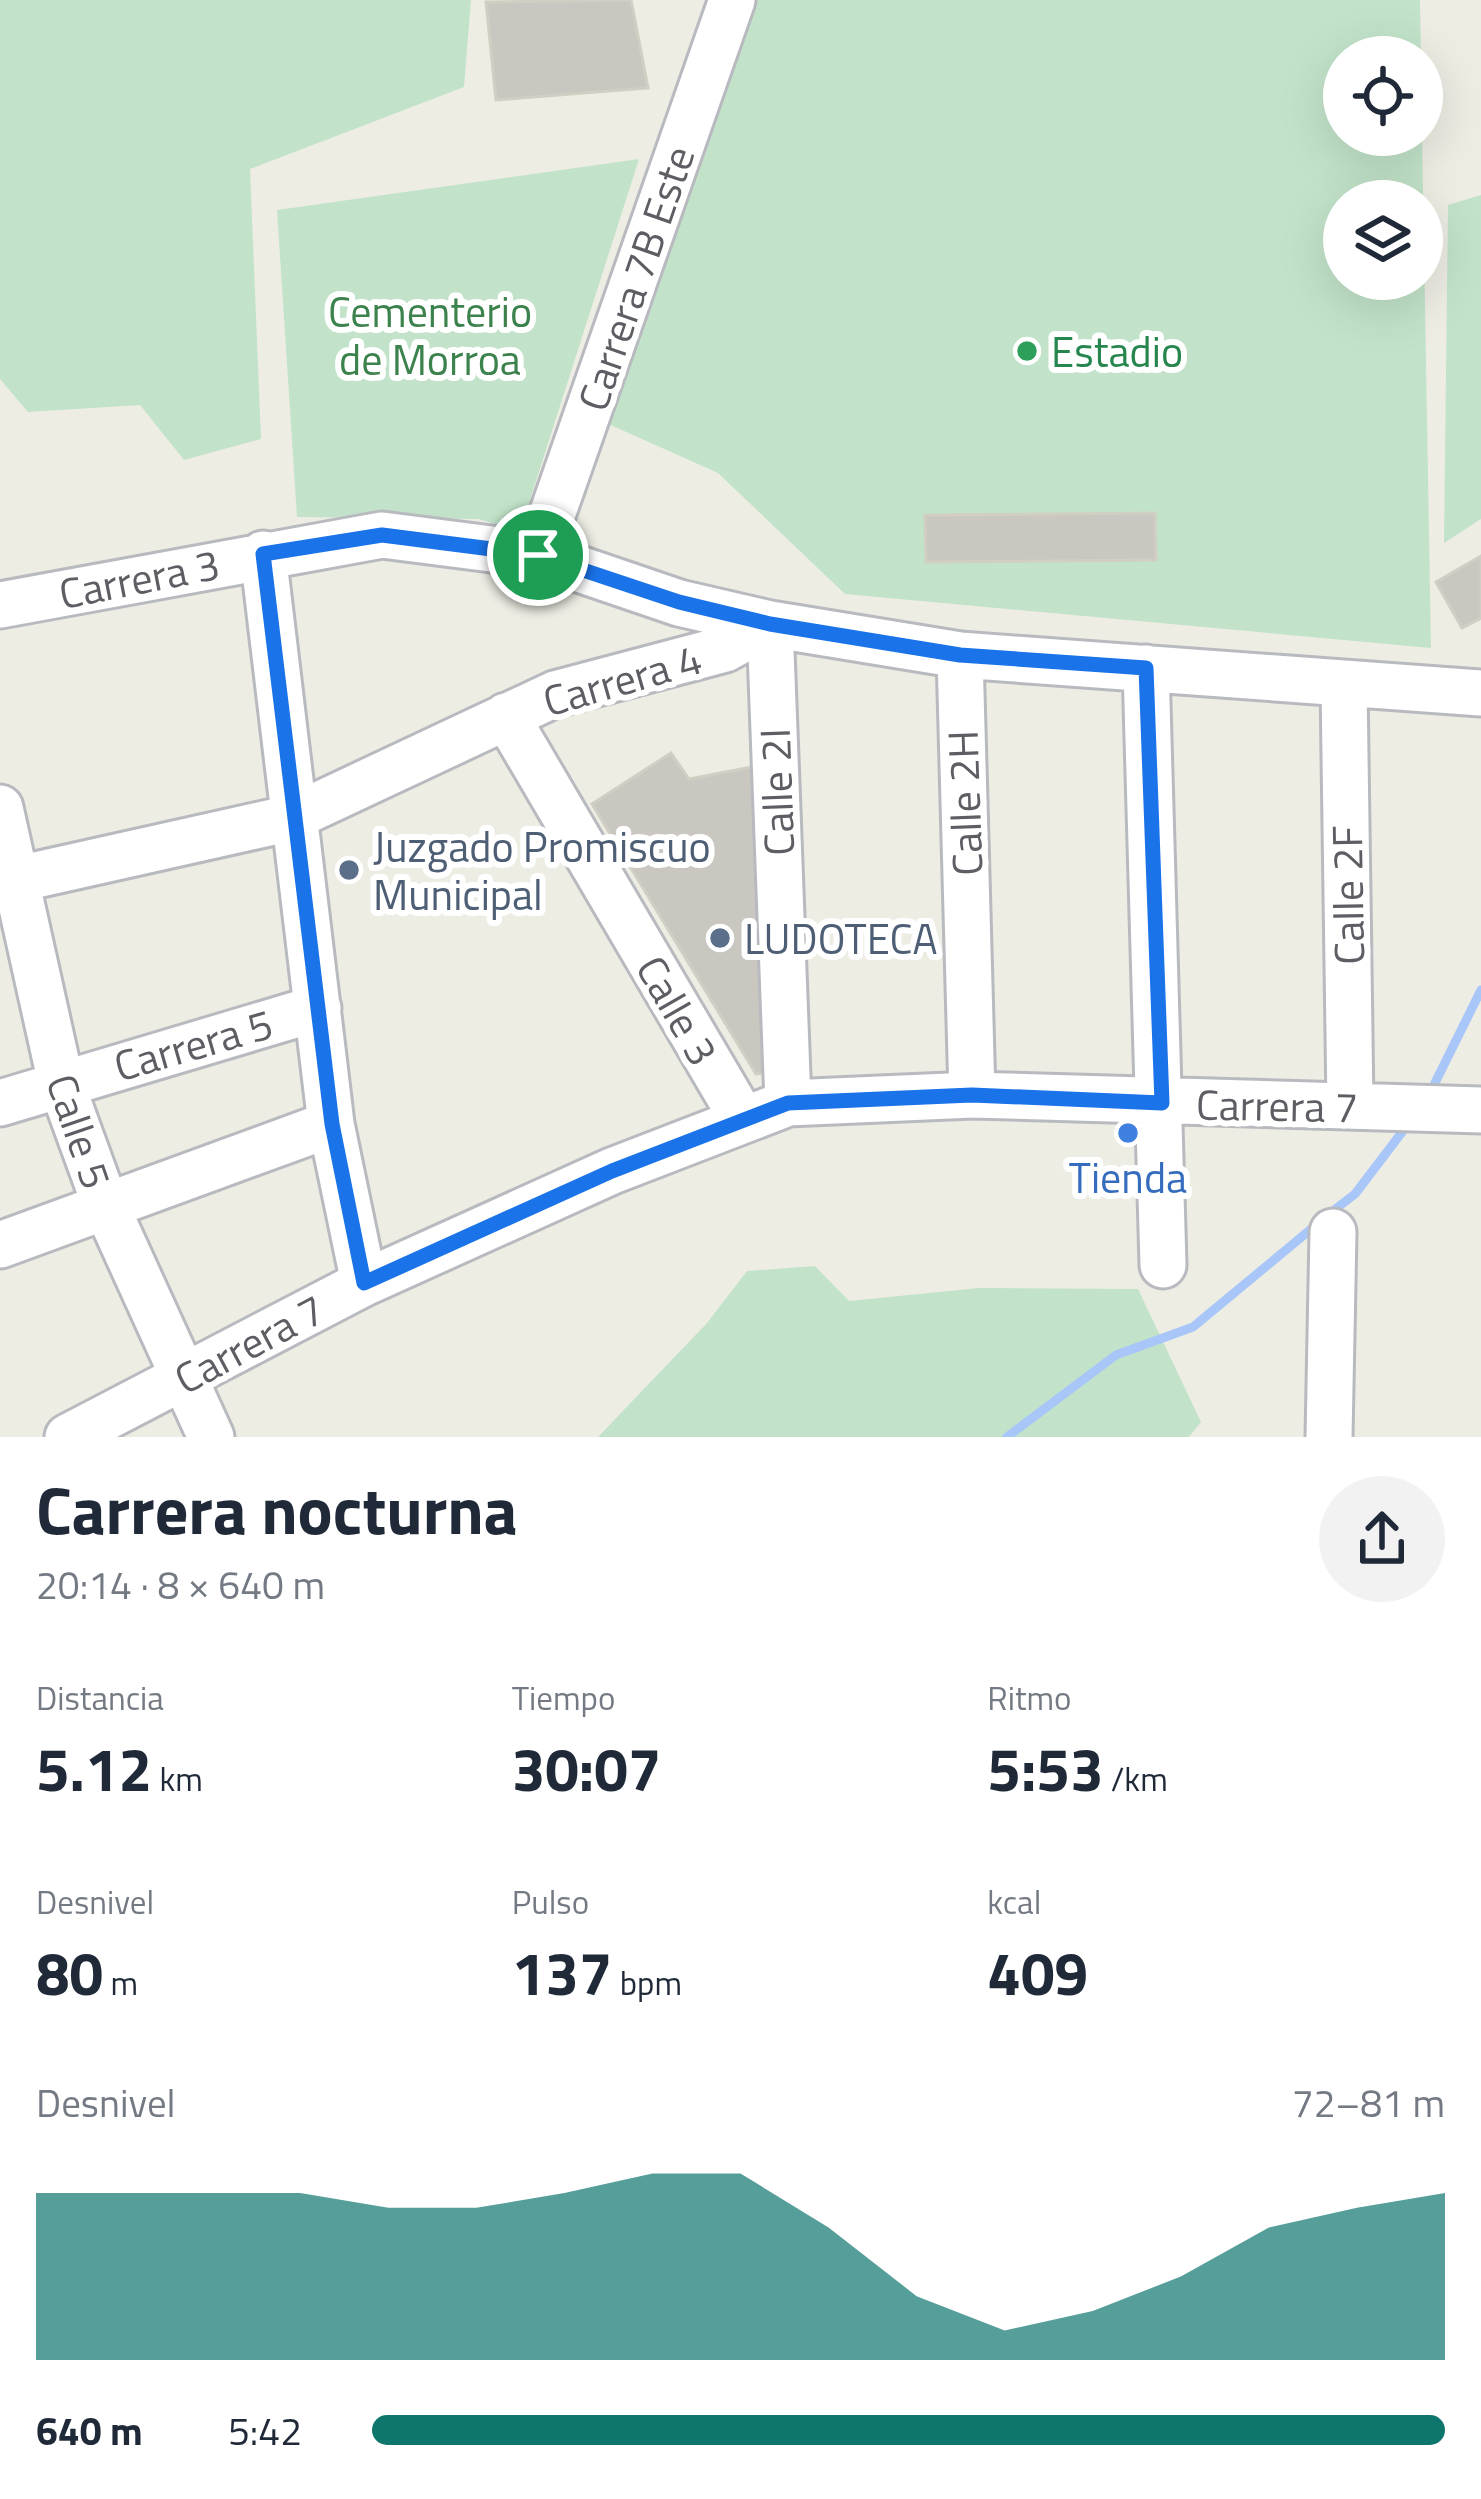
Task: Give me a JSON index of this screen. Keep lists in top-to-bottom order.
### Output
{
  "streets": {
    "street": [
      "Carrera 7B Este",
      "Carrera 3",
      "Carrera 4",
      "Calle 2I",
      "Calle 2H",
      "Calle 2F",
      "Calle 3",
      "Carrera 5",
      "Carrera 7",
      "Calle 5"
    ]
  },
  "crossings": [
    ["Carrera 7B Este", "Carrera 3"],
    ["Carrera 3", "Carrera 4"],
    ["Carrera 3", "Calle 2I"],
    ["Carrera 4", "Calle 2I"],
    ["Carrera 4", "Calle 3"],
    ["Carrera 4", "Calle 5"],
    ["Calle 2I", "Carrera 7"],
    ["Calle 2H", "Carrera 7"],
    ["Calle 2F", "Carrera 7"],
    ["Calle 3", "Carrera 7"],
    ["Carrera 5", "Calle 5"],
    ["Carrera 7", "Calle 5"]
  ],
  "parks": ["Cementerio de Morroa"],
  "places": [
    "Estadio",
    "Juzgado Promiscuo Municipal",
    "LUDOTECA",
    "Tienda"
  ],
  "page": {
    "heading": ["Carrera nocturna", "20:14 · 8 × 640 m"],
    "stats": [
      ["Distancia", "5.12 km"],
      ["Tiempo", "30:07"],
      ["Ritmo", "5:53 /km"],
      ["Desnivel", "80 m"],
      ["Pulso", "137 bpm"],
      ["kcal", "409"]
    ],
    "chart": ["Desnivel", "72–81 m"],
    "list": [
      {
        "name": "640 m",
        "note": "5:42"
      }
    ]
  }
}
